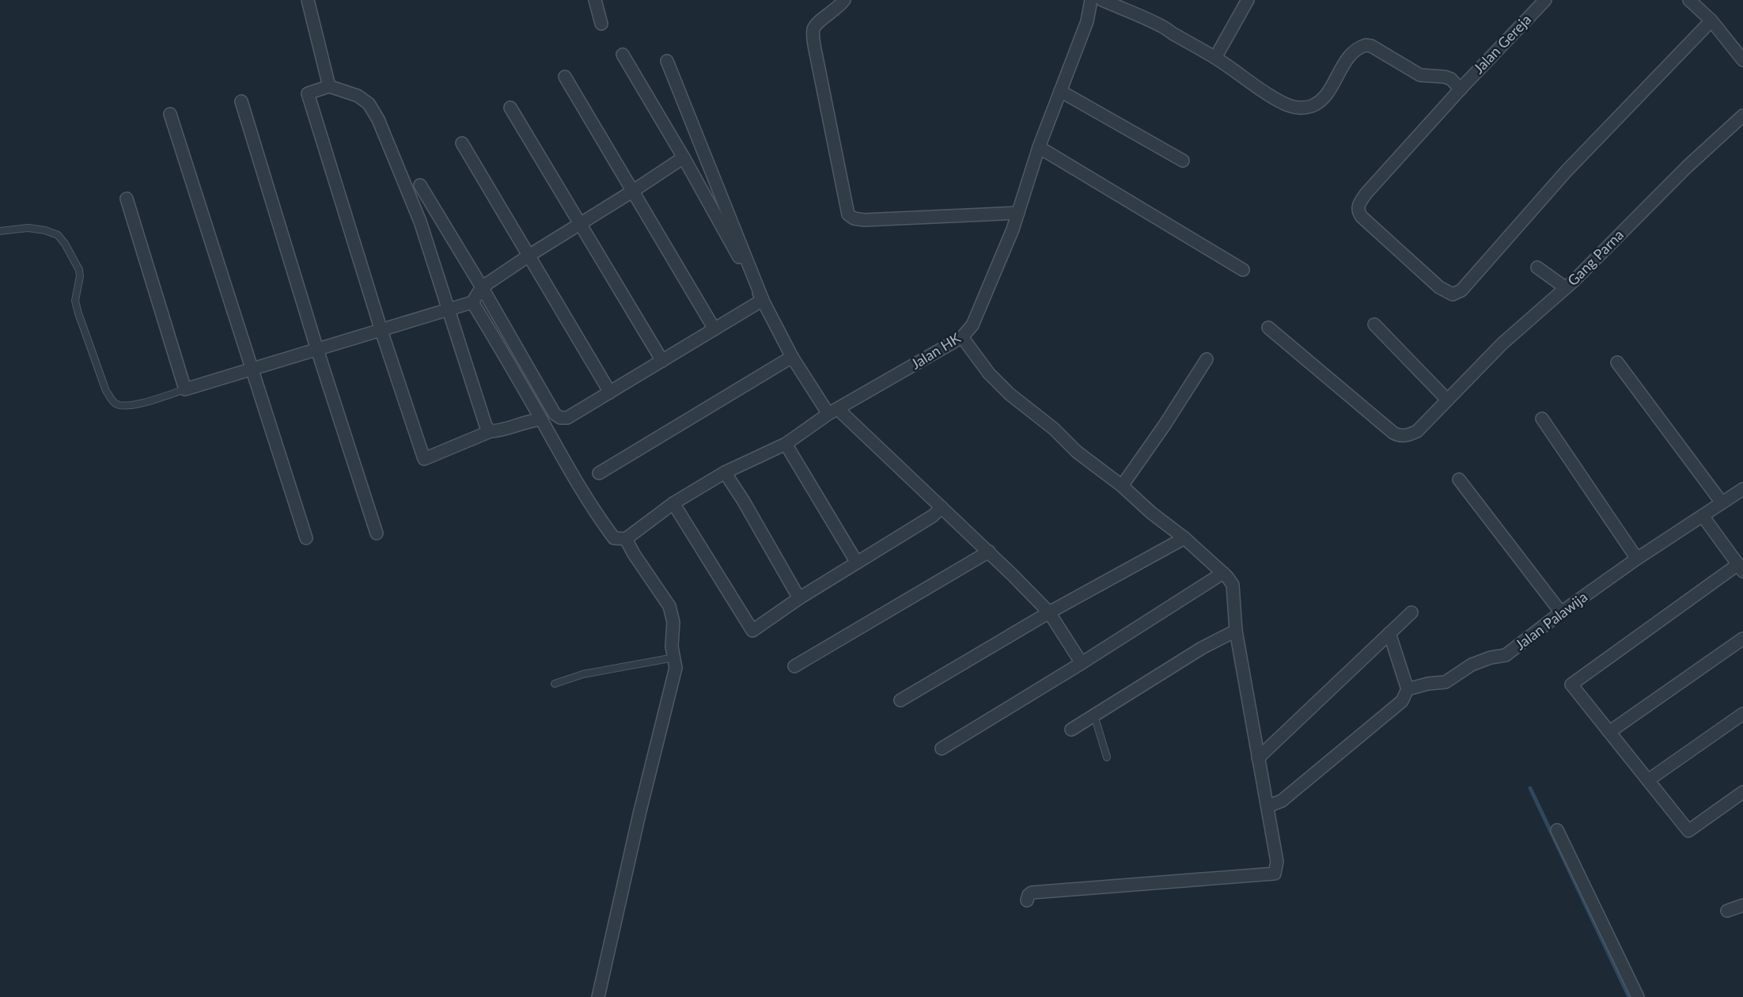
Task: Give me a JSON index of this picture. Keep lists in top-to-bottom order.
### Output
{
  "streets": {
    "street": [
      "Jalan Gereja",
      "Gang Parna",
      "Jalan HK",
      "Jalan Palawija"
    ]
  }
}
